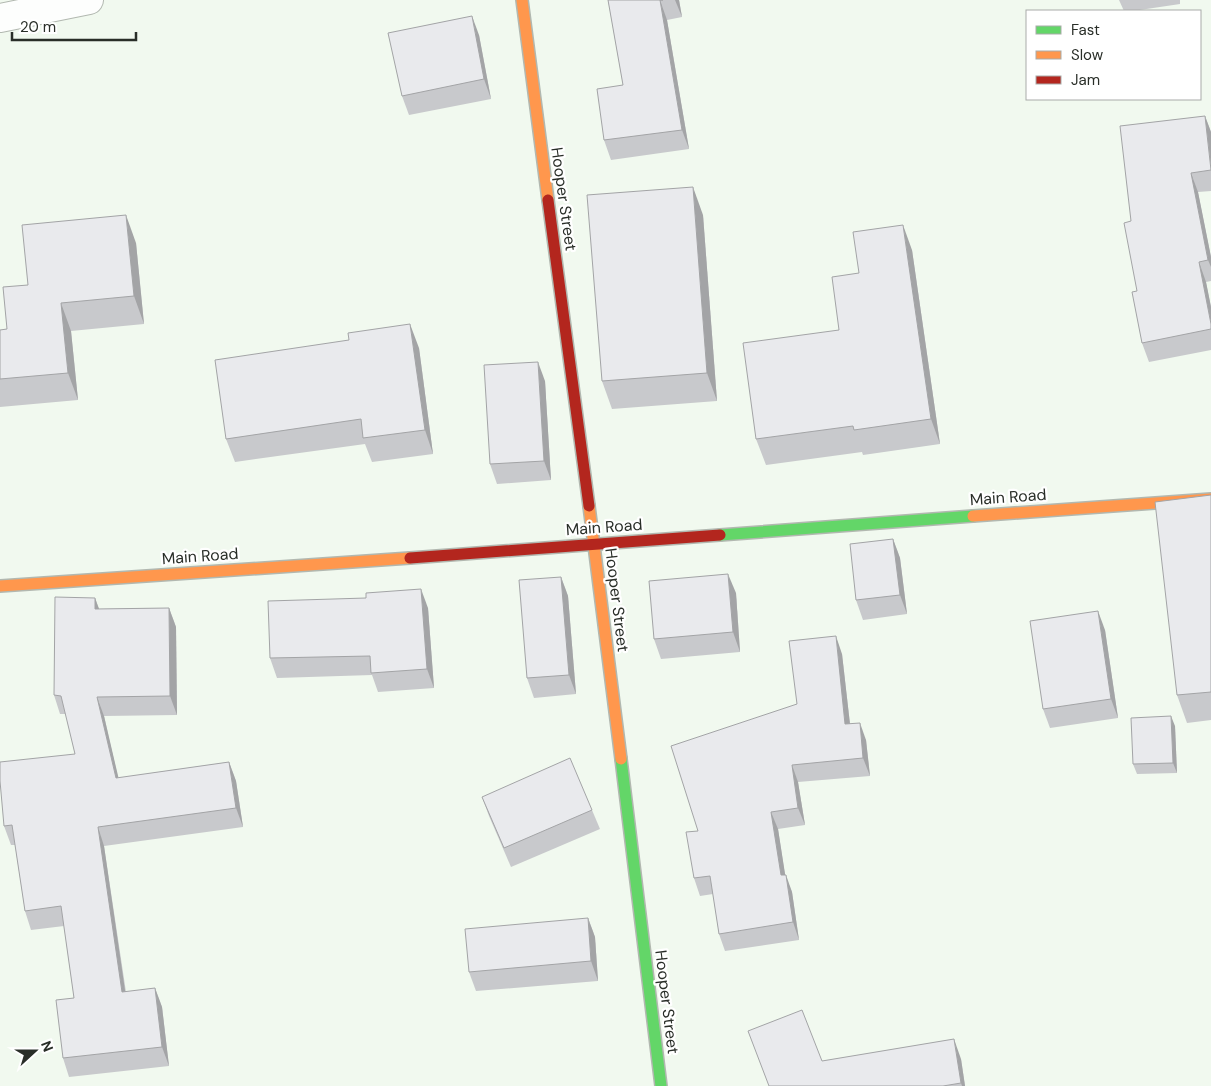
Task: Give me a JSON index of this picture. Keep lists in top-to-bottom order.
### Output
{
  "streets": {
    "main road": ["Hooper Street", "Main Road"]
  },
  "crossings": [
    ["Hooper Street", "Main Road"]
  ],
  "legend": ["Fast", "Slow", "Jam"],
  "scale_bar": "20 m",
  "north": "right"
}
